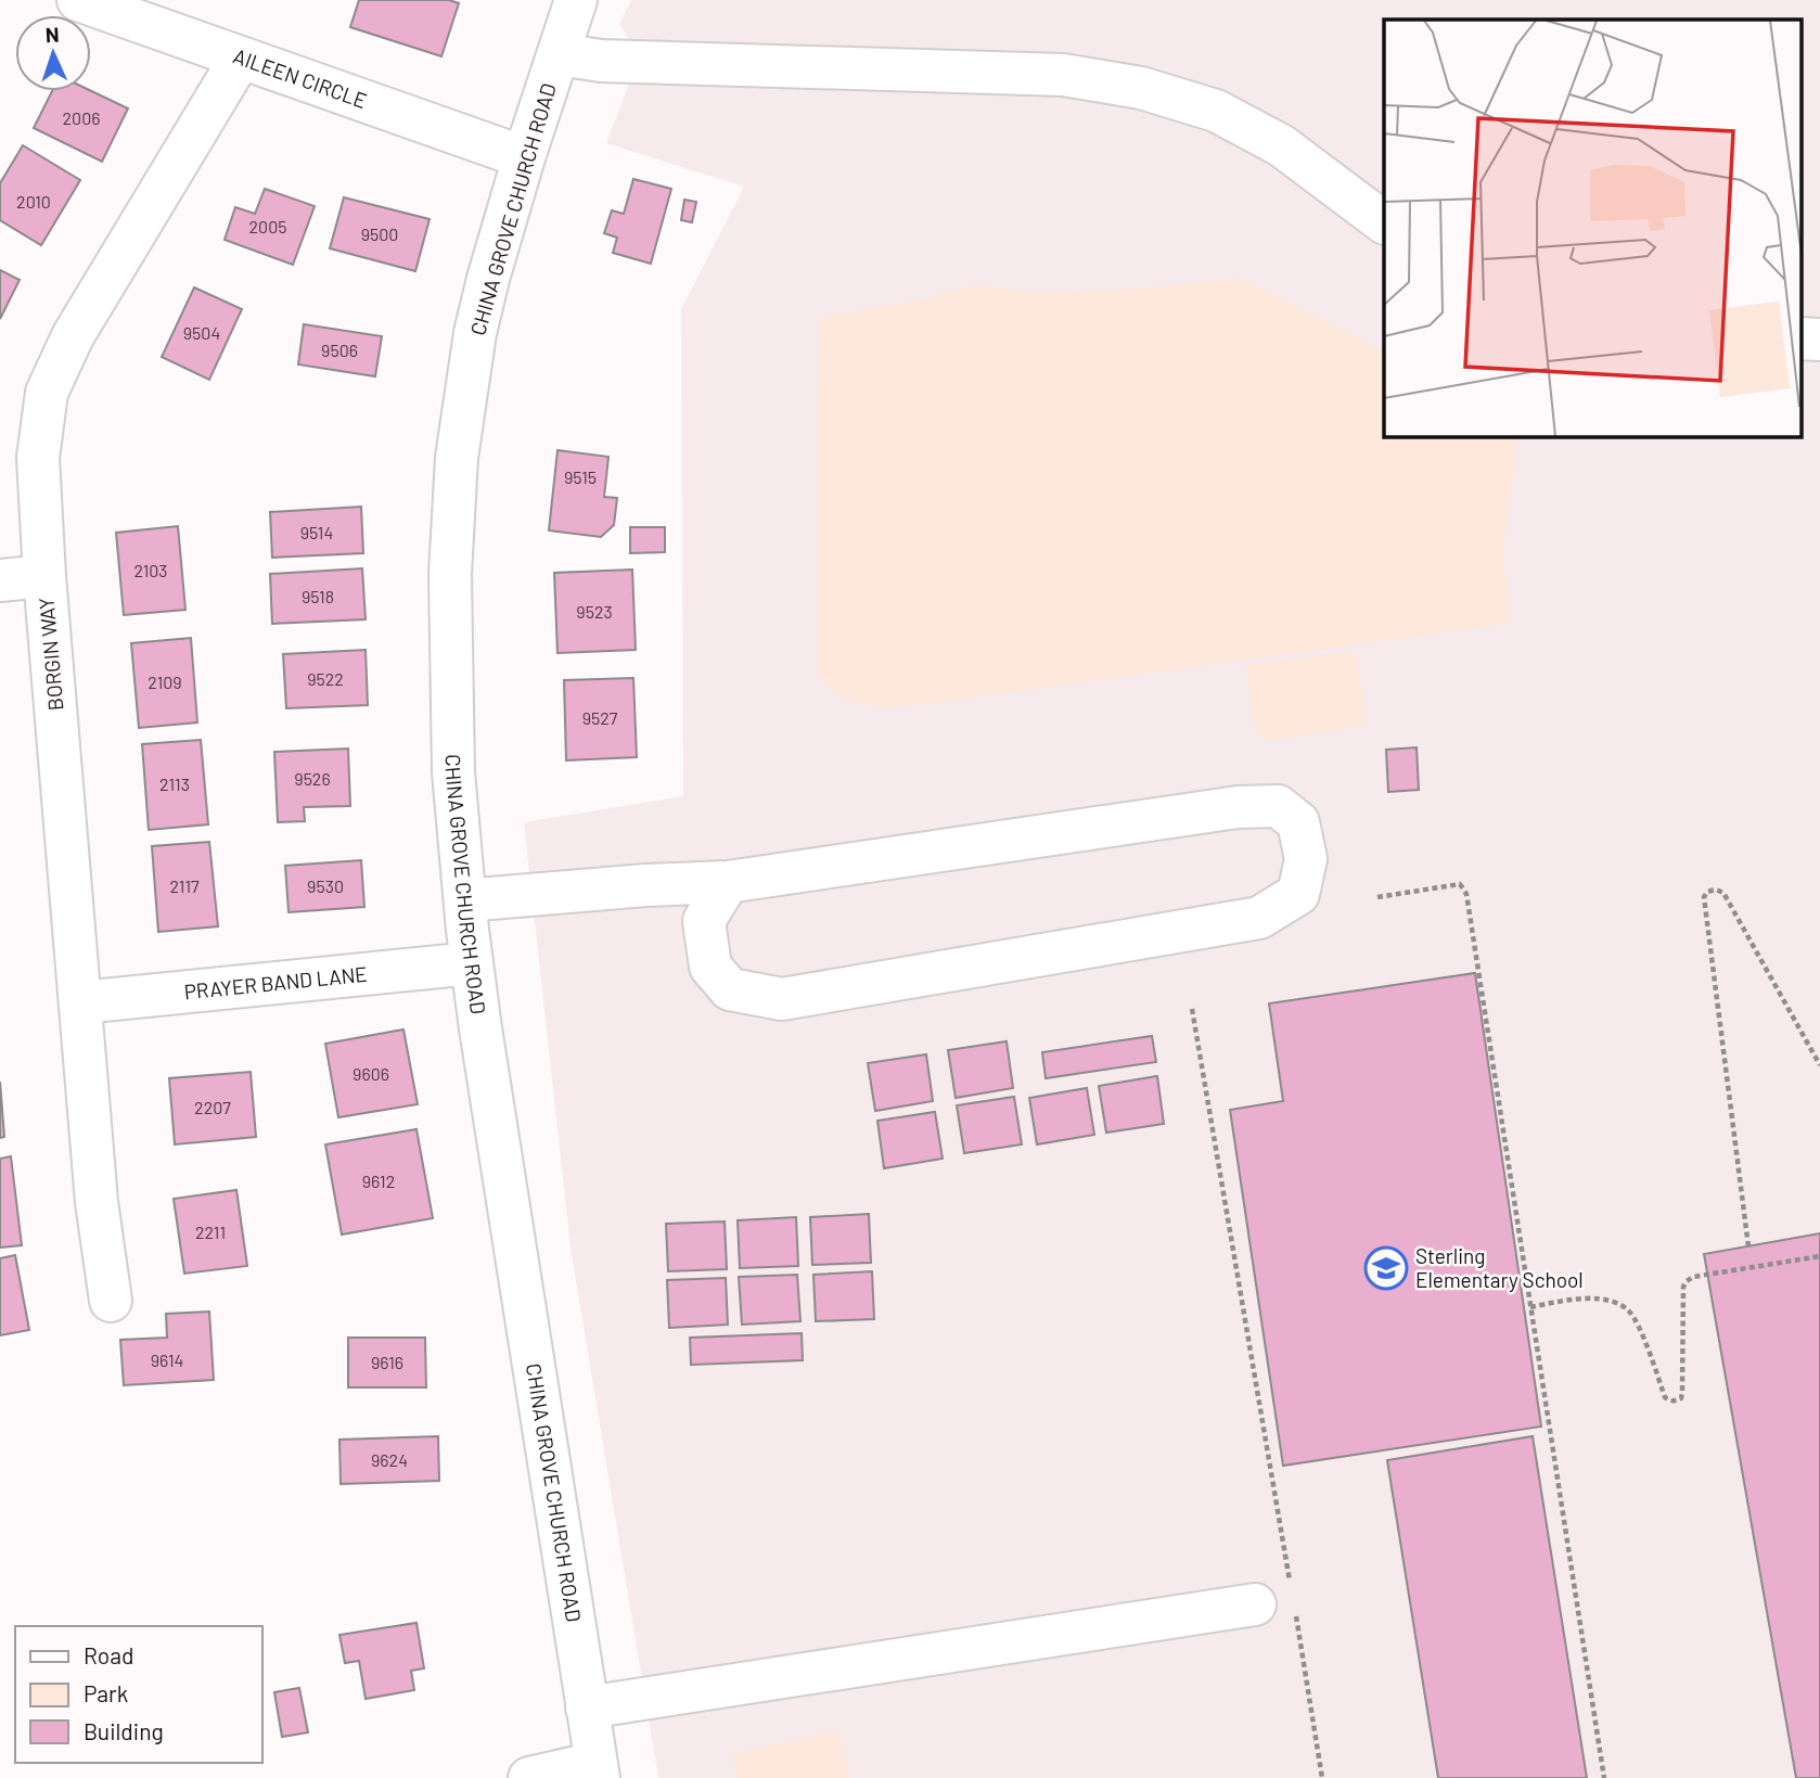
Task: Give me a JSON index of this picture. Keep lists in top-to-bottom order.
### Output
{
  "streets": {
    "street": [
      "AILEEN CIRCLE",
      "CHINA GROVE CHURCH ROAD",
      "BORGIN WAY",
      "PRAYER BAND LANE"
    ]
  },
  "crossings": [
    ["AILEEN CIRCLE", "CHINA GROVE CHURCH ROAD"],
    ["AILEEN CIRCLE", "BORGIN WAY"],
    ["CHINA GROVE CHURCH ROAD", "PRAYER BAND LANE"],
    ["BORGIN WAY", "PRAYER BAND LANE"]
  ],
  "places": {
    "school or university": ["Sterling Elementary School"]
  },
  "house_numbers": [
    "2006",
    "2010",
    "2005",
    "9500",
    "9504",
    "9506",
    "9515",
    "9514",
    "2103",
    "9518",
    "9523",
    "9522",
    "2109",
    "9527",
    "9526",
    "2113",
    "2117",
    "9530",
    "9606",
    "2207",
    "9612",
    "2211",
    "9614",
    "9616",
    "9624"
  ],
  "legend": ["Road", "Park", "Building"],
  "north": "top"
}
